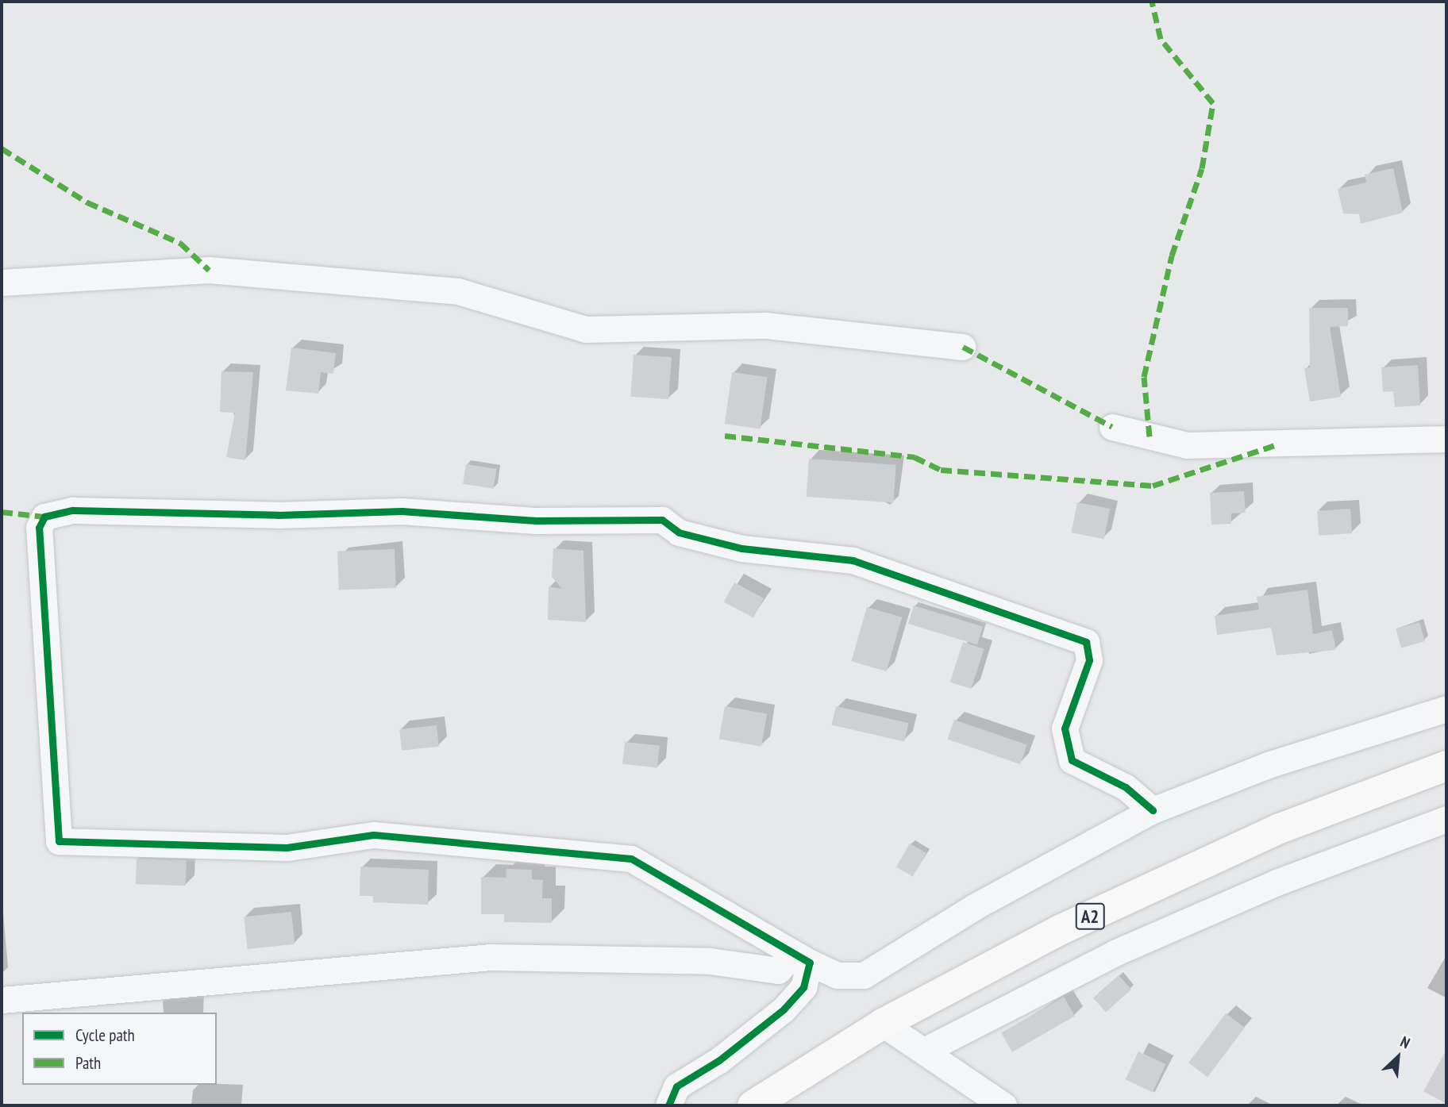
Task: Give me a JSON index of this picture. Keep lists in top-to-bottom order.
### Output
{
  "streets": {
    "main road": ["A2"]
  },
  "legend": ["Cycle path", "Path"],
  "north": "top right"
}
